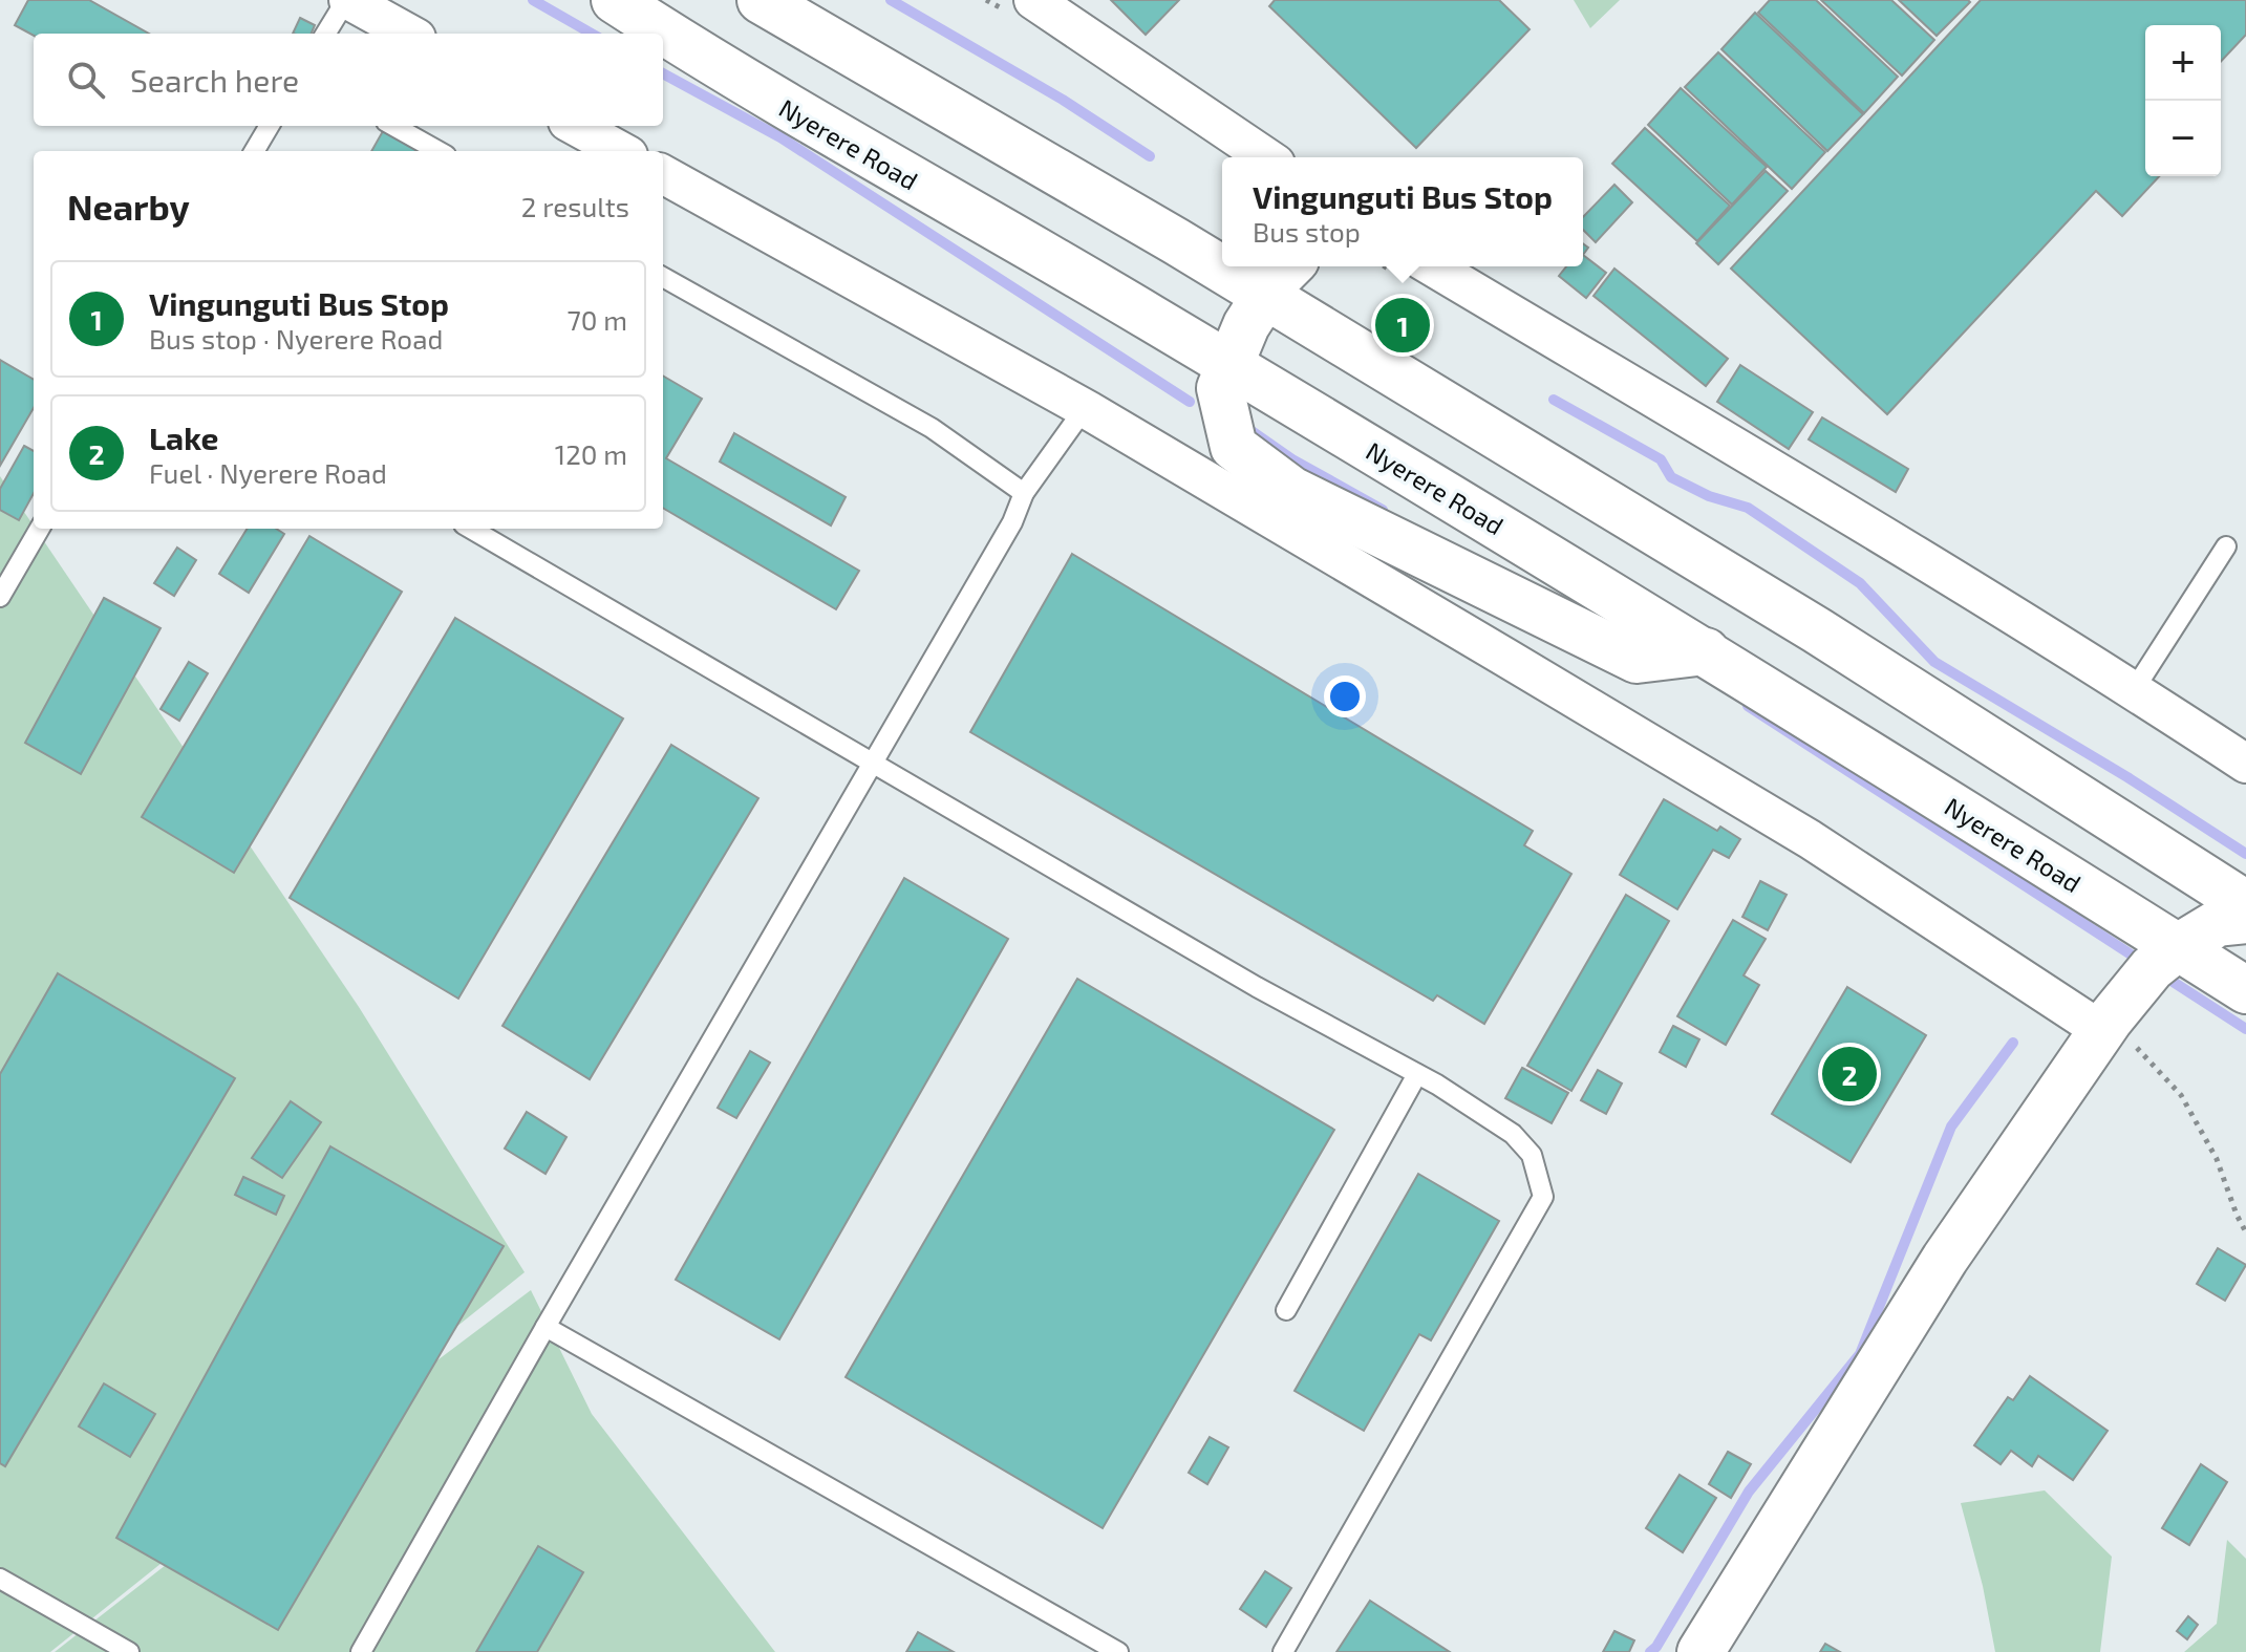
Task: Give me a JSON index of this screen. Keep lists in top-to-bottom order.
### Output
{
  "streets": {
    "main road": ["Nyerere Road"]
  },
  "page": {
    "map_buttons": ["+", "−"],
    "search": "Search here",
    "heading": ["Nearby", "2 results"],
    "popup": ["Vingunguti Bus Stop", "Bus stop"],
    "list": [
      {
        "mark": "1",
        "name": "Vingunguti Bus Stop",
        "note": "Bus stop · Nyerere Road",
        "value": "70 m"
      },
      {
        "mark": "2",
        "name": "Lake",
        "note": "Fuel · Nyerere Road",
        "value": "120 m"
      }
    ],
    "pins": ["1", "2"]
  }
}
